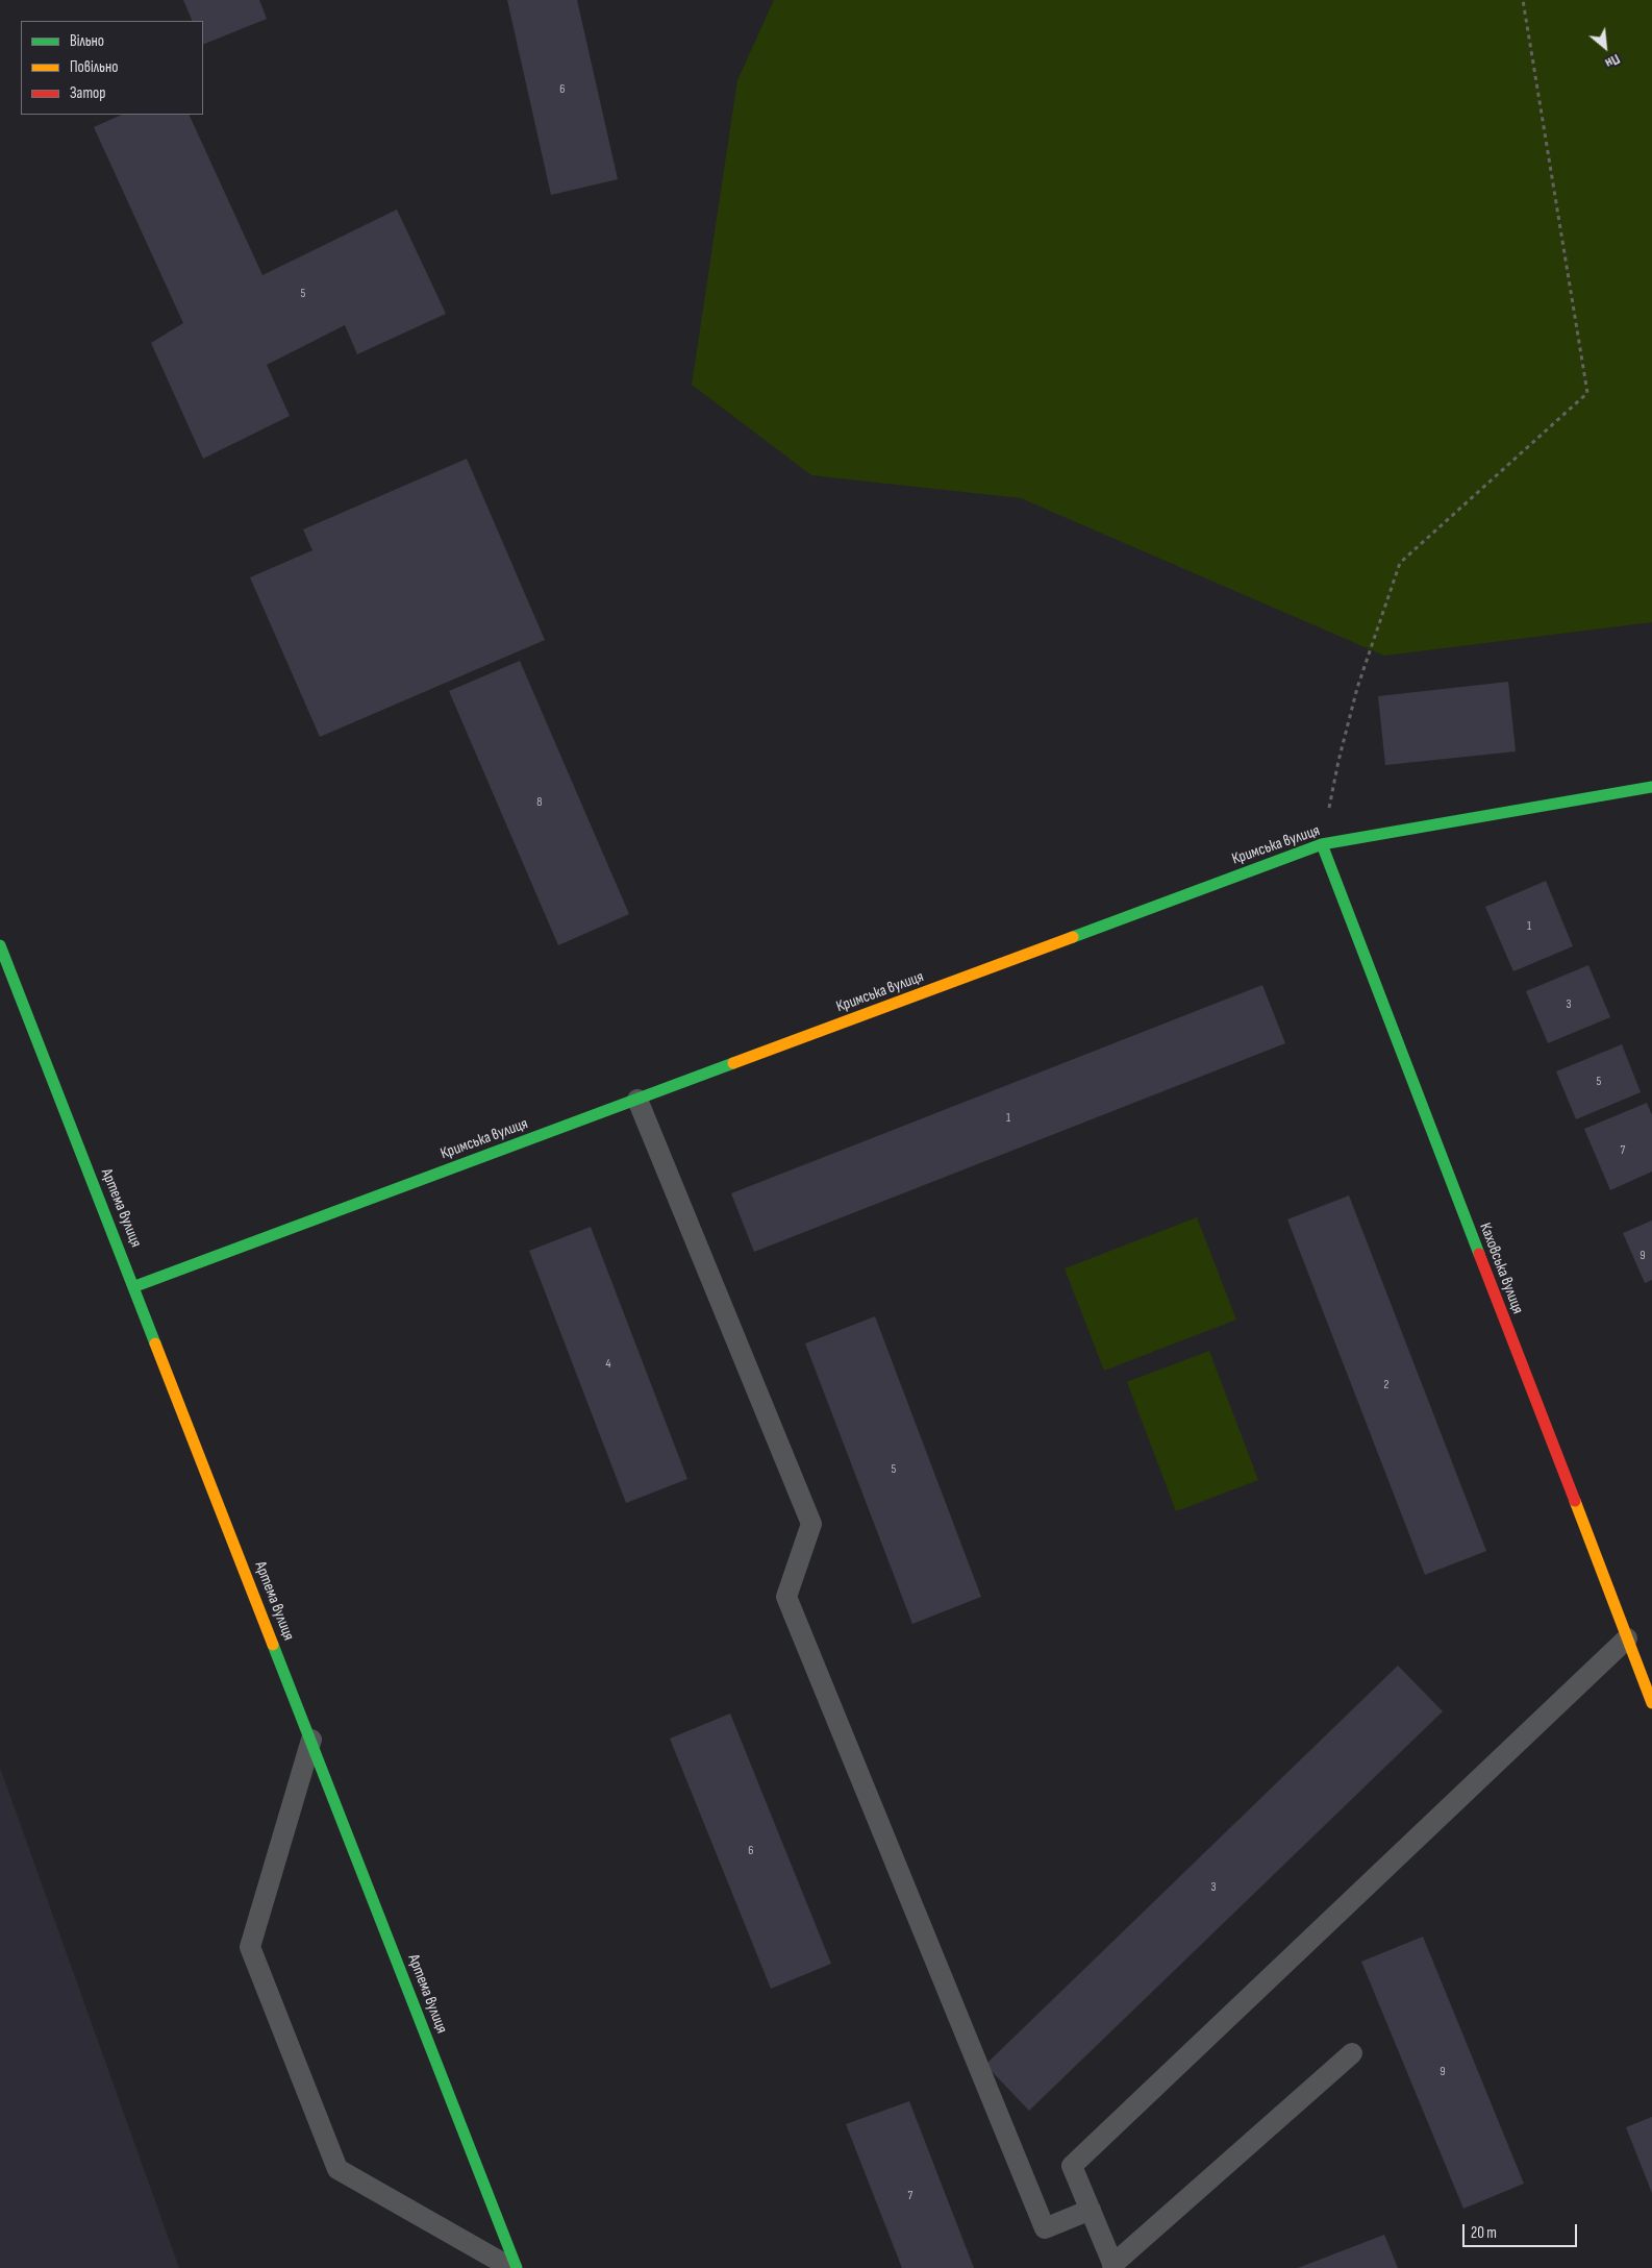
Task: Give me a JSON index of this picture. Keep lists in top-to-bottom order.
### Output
{
  "streets": {
    "street": ["Кримська вулиця", "Артема вулиця", "Каховська вулиця"]
  },
  "crossings": [
    ["Кримська вулиця", "Артема вулиця"],
    ["Кримська вулиця", "Каховська вулиця"]
  ],
  "house_numbers": [
    "6",
    "5",
    "8",
    "1",
    "3",
    "5",
    "1",
    "7",
    "9",
    "4",
    "2",
    "5",
    "6",
    "3",
    "9",
    "7"
  ],
  "legend": ["Вільно", "Повільно", "Затор"],
  "scale_bar": "20 m",
  "north": "bottom right"
}
